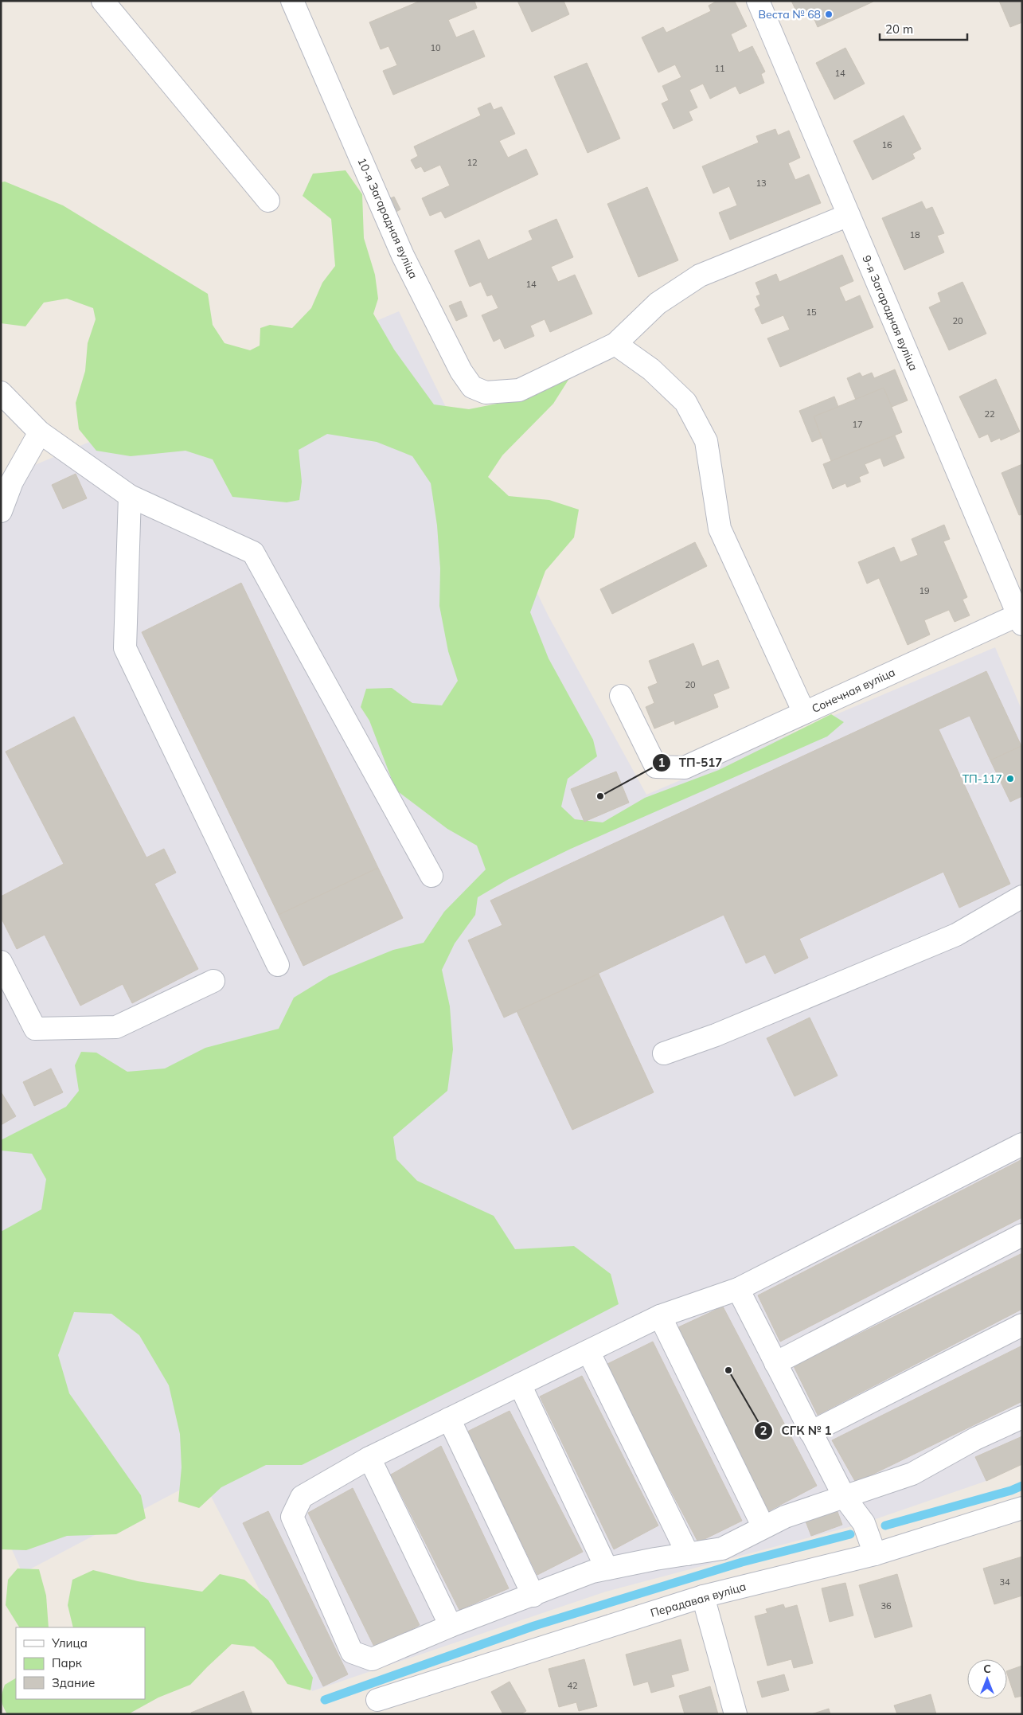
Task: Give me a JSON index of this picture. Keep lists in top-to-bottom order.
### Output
{
  "streets": {
    "street": [
      "10-я Загарадная вуліца",
      "9-я Загарадная вуліца",
      "Сонечная вуліца",
      "Перадавая вуліца"
    ]
  },
  "crossings": [
    ["9-я Загарадная вуліца", "Сонечная вуліца"]
  ],
  "places": [
    "Веста № 68",
    "ТП-117",
    "ТП-517",
    "СГК № 1"
  ],
  "house_numbers": [
    "10",
    "11",
    "14",
    "16",
    "12",
    "13",
    "18",
    "14",
    "15",
    "20",
    "22",
    "17",
    "19",
    "20",
    "34",
    "36",
    "42"
  ],
  "legend": ["Улица", "Парк", "Здание"],
  "scale_bar": "20 m",
  "north": "top"
}
